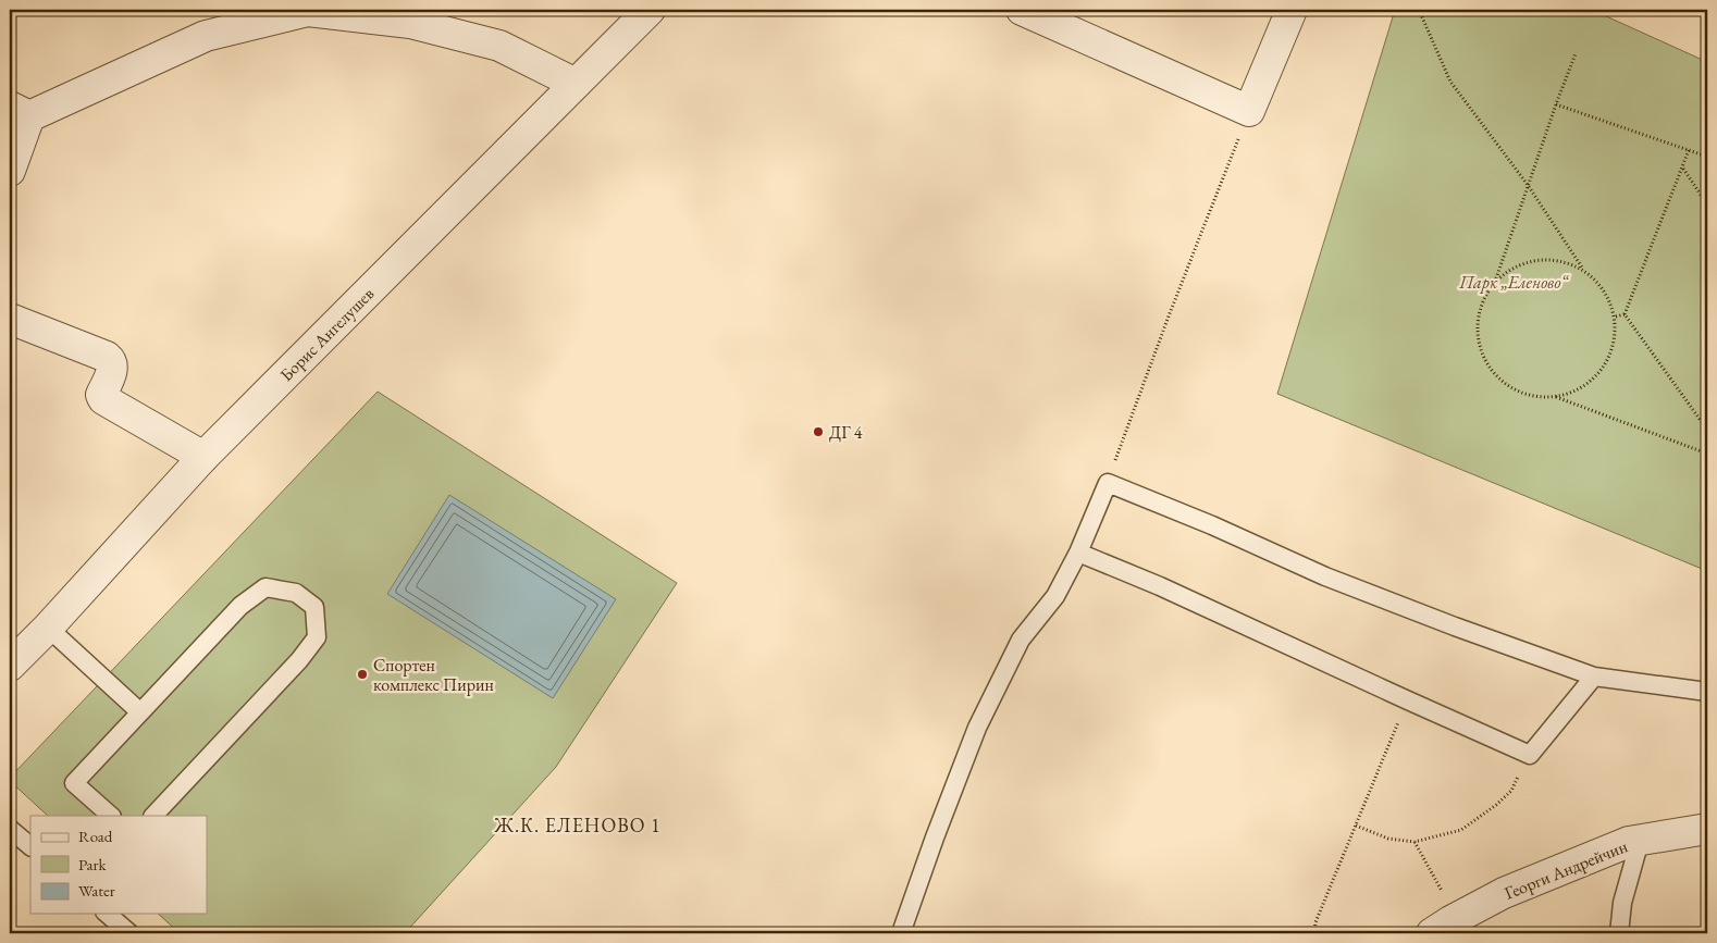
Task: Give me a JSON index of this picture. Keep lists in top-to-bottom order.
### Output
{
  "streets": {
    "street": ["Борис Ангелушев", "Георги Андрейчин"]
  },
  "districts": ["Ж.К. ЕЛЕНОВО 1"],
  "parks": ["Парк „Еленово“"],
  "places": ["ДГ 4", "Спортен комплекс Пирин"],
  "legend": ["Road", "Park", "Water"]
}
